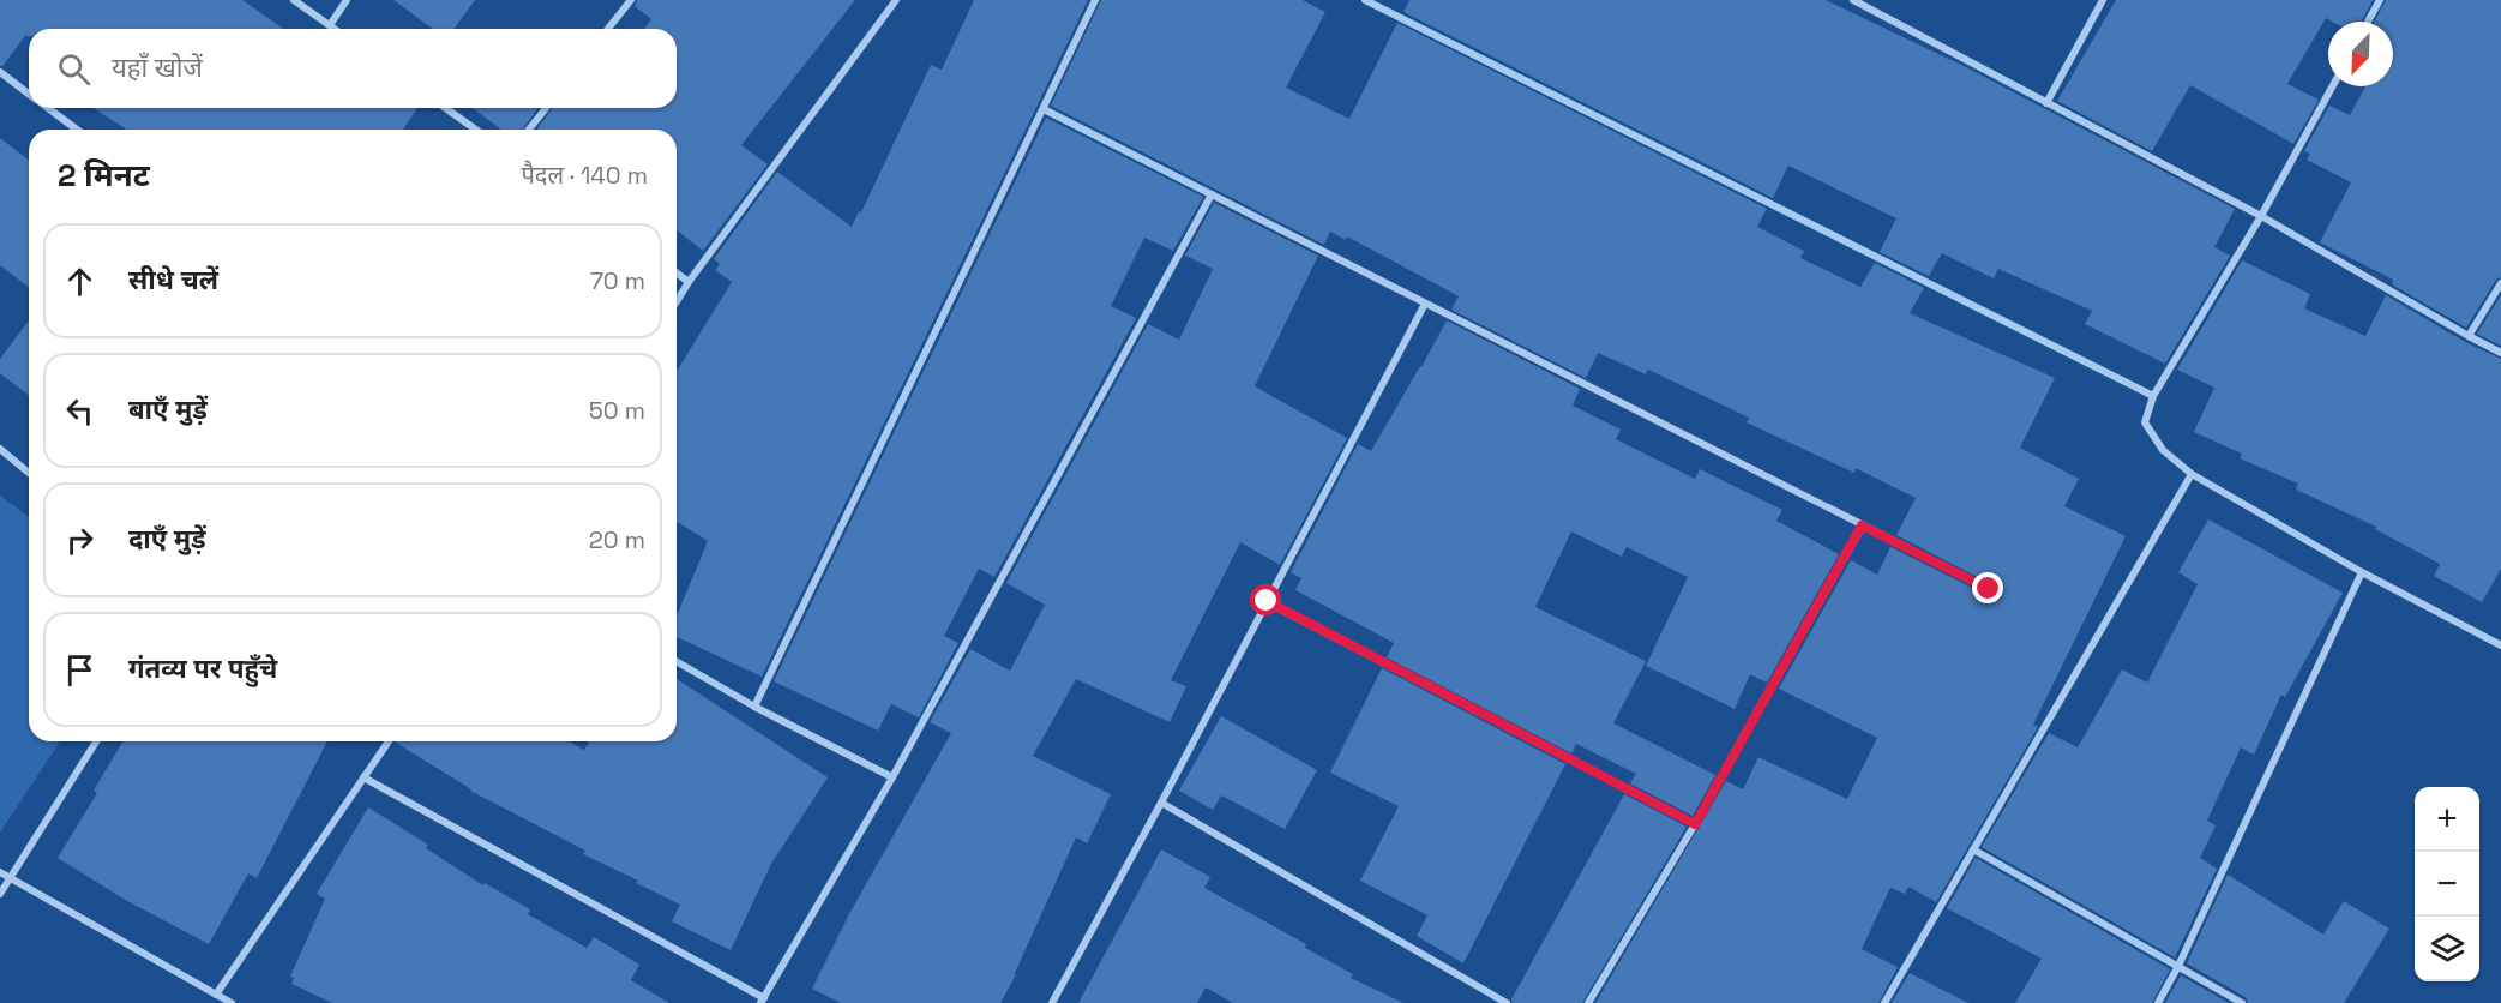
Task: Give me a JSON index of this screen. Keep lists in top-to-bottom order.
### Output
{
  "north": "bottom left",
  "page": {
    "search": "यहाँ खोजें",
    "heading": ["2 मिनट", "पैदल · 140 m"],
    "list": [
      ["सीधे चलें", "70 m"],
      ["बाएँ मुड़ें", "50 m"],
      ["दाएँ मुड़ें", "20 m"],
      "गंतव्य पर पहुँचे"
    ],
    "map_buttons": ["+", "−"]
  }
}
